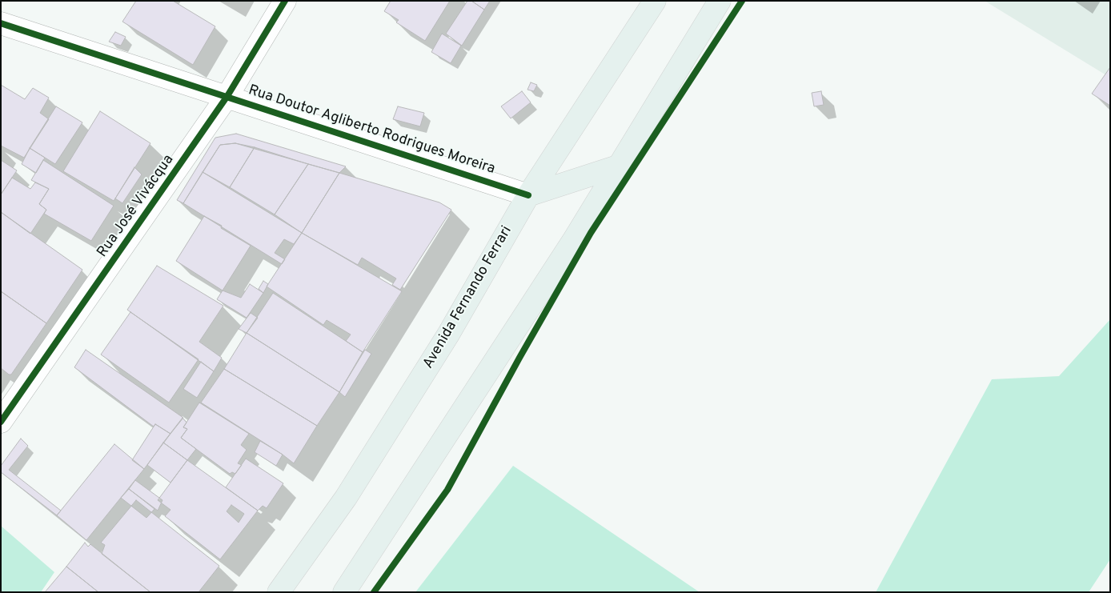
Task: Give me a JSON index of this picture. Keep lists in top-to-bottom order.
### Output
{
  "streets": {
    "main road": ["Avenida Fernando Ferrari"],
    "street": ["Rua Doutor Agliberto Rodrigues Moreira", "Rua José Vivácqua"]
  },
  "crossings": [
    ["Rua Doutor Agliberto Rodrigues Moreira", "Rua José Vivácqua"],
    ["Rua Doutor Agliberto Rodrigues Moreira", "Avenida Fernando Ferrari"]
  ]
}
